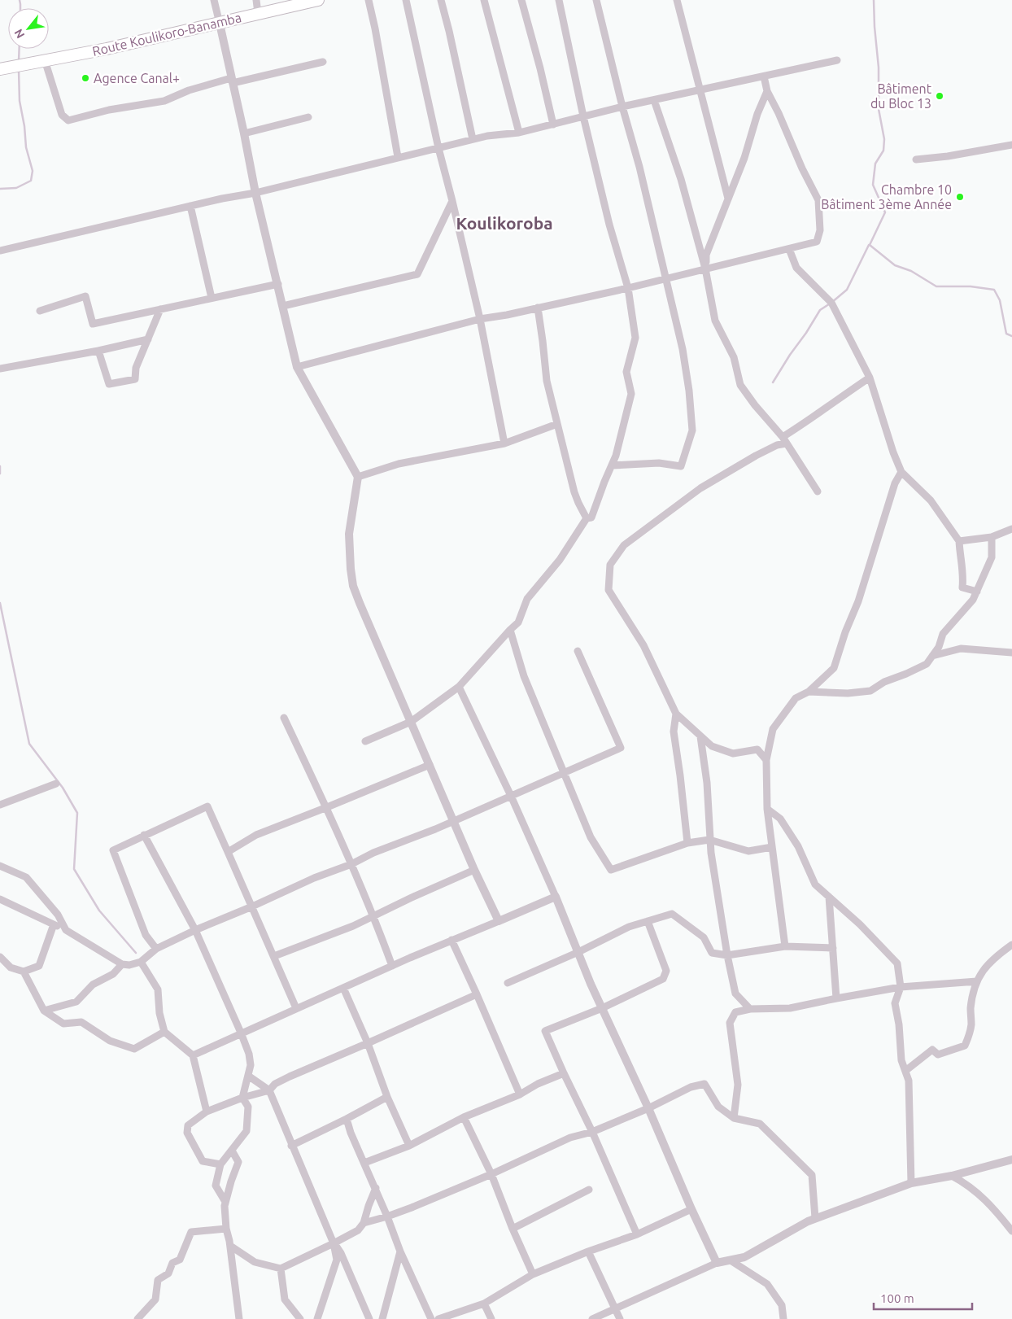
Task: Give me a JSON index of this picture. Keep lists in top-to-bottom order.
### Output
{
  "streets": {
    "main road": ["Route Koulikoro-Banamba"]
  },
  "districts": ["Koulikoroba"],
  "places": ["Agence Canal+", "Bâtiment du Bloc 13", "Chambre 10 Bâtiment 3ème Année"],
  "scale_bar": "100 m",
  "north": "bottom left"
}
